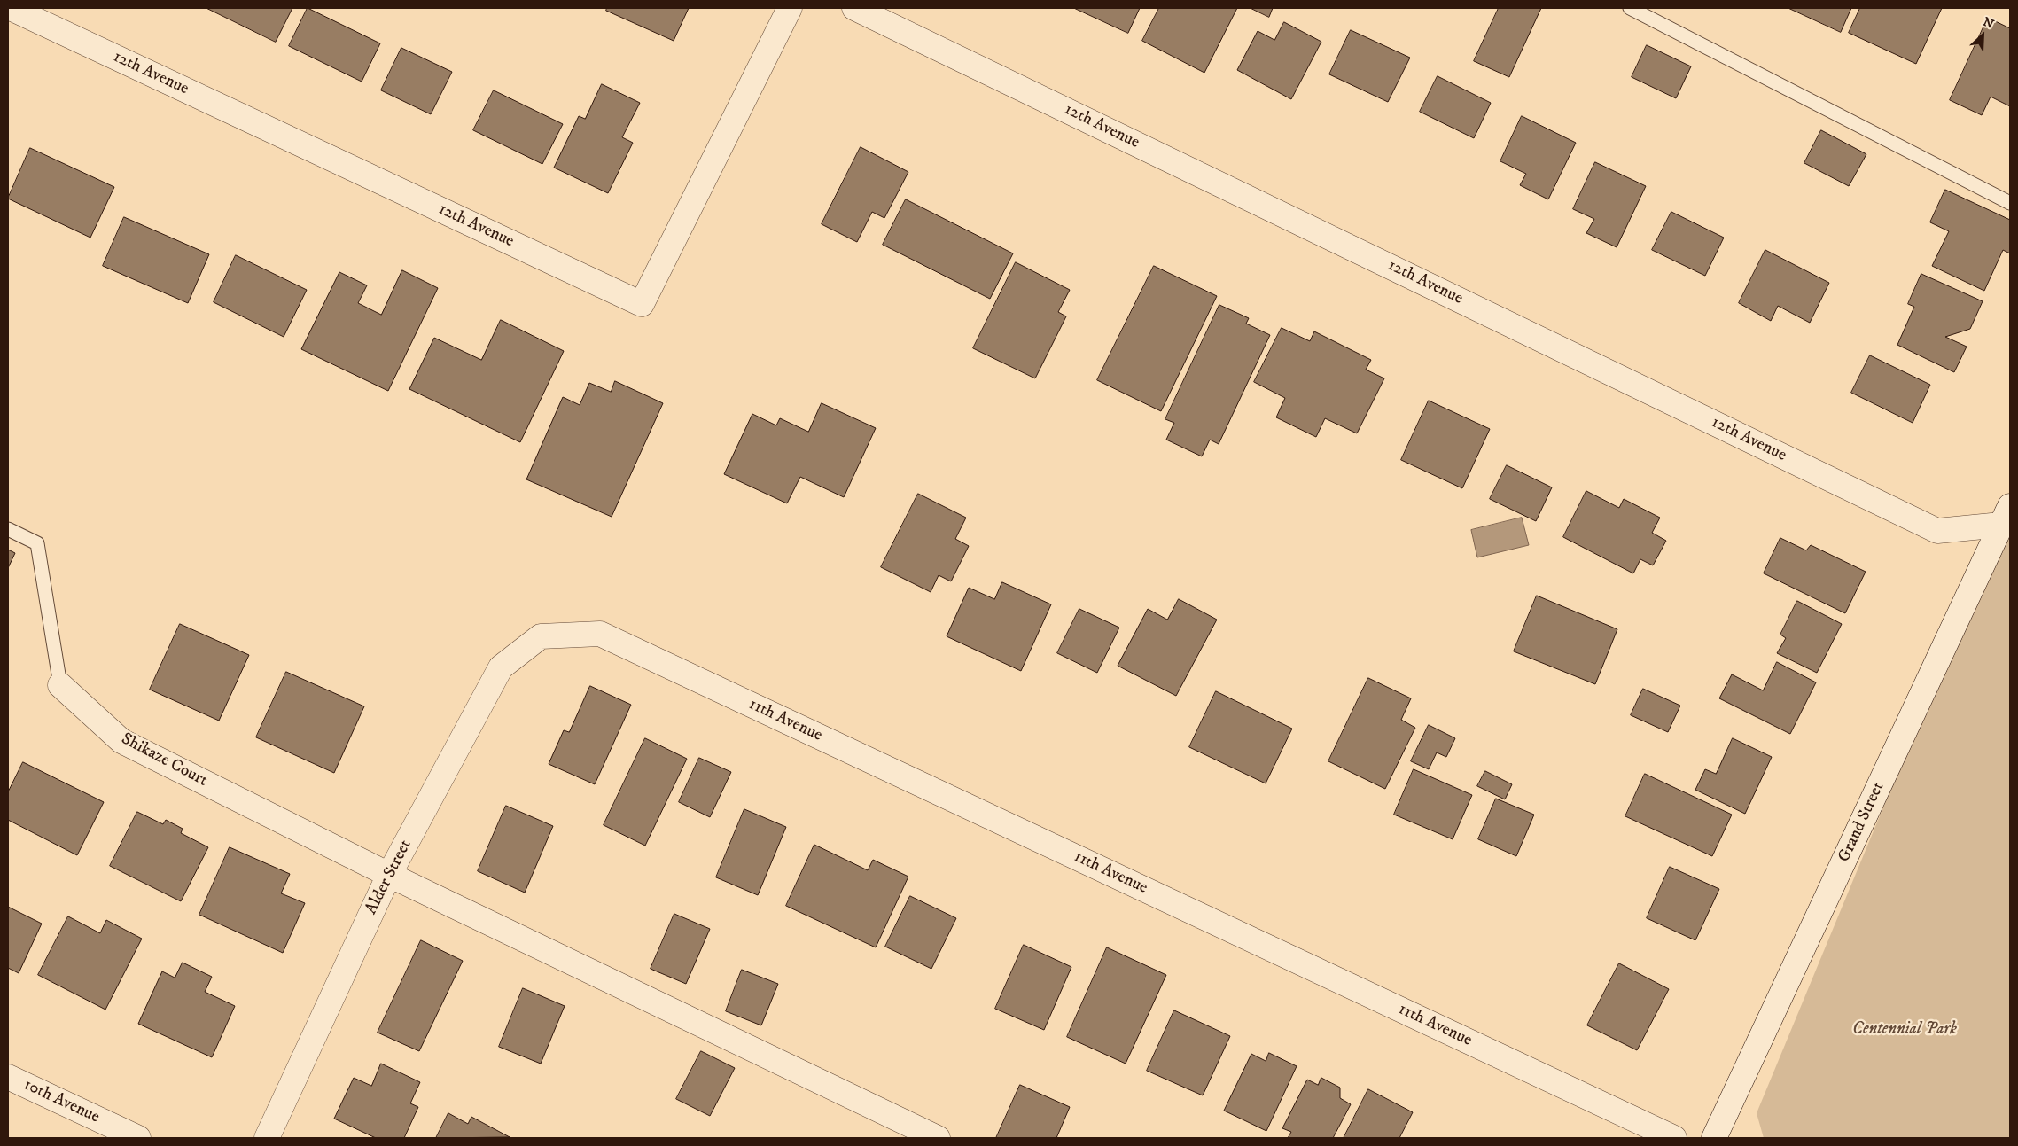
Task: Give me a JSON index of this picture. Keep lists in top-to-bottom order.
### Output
{
  "streets": {
    "street": [
      "12th Avenue",
      "11th Avenue",
      "Shikaze Court",
      "Grand Street",
      "Alder Street",
      "10th Avenue"
    ]
  },
  "crossings": [
    ["12th Avenue", "Grand Street"],
    ["11th Avenue", "Alder Street"],
    ["Shikaze Court", "Alder Street"]
  ],
  "parks": ["Centennial Park"],
  "north": "top right"
}
